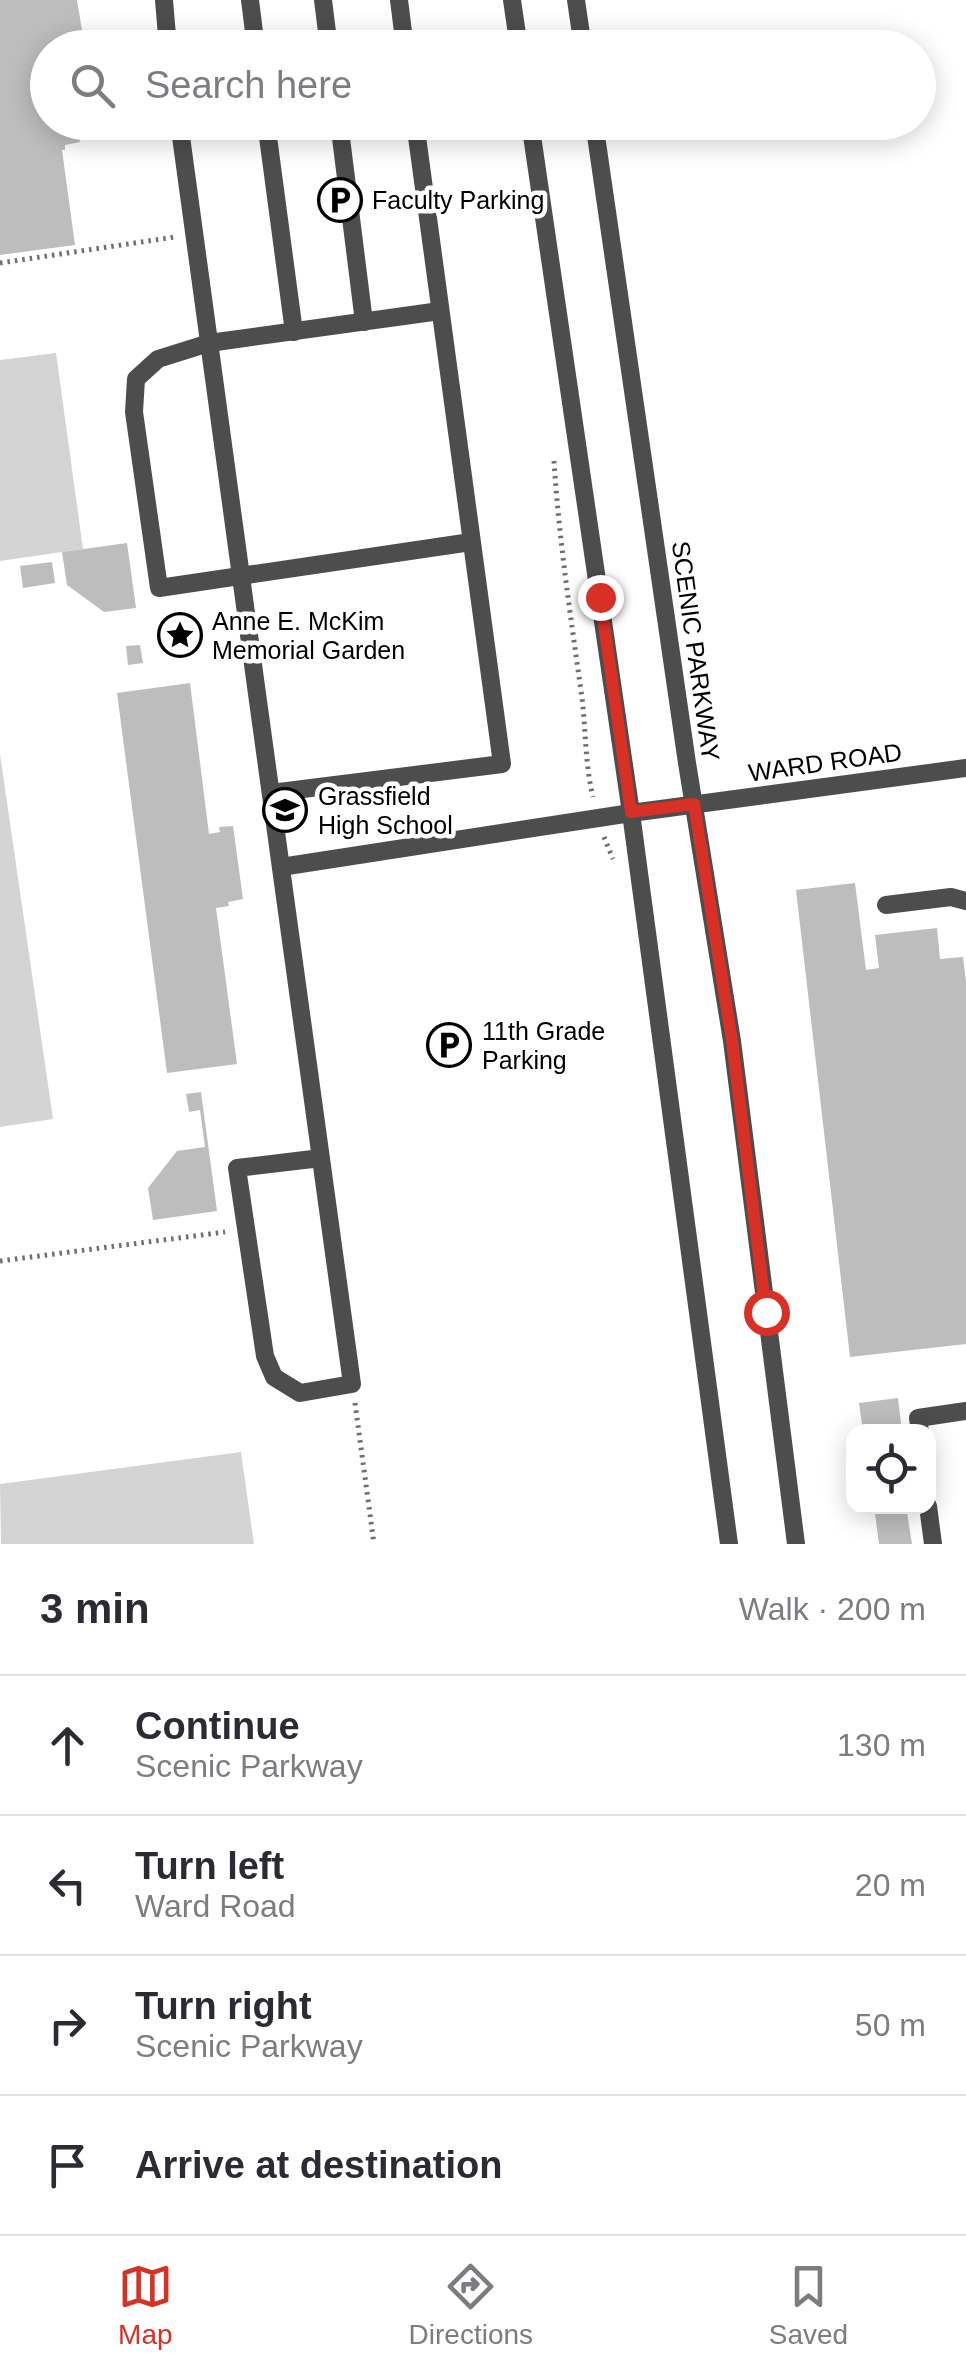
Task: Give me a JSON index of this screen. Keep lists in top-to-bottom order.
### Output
{
  "streets": {
    "street": ["SCENIC PARKWAY", "WARD ROAD"]
  },
  "crossings": [
    ["SCENIC PARKWAY", "WARD ROAD"]
  ],
  "places": {
    "parking": ["Faculty Parking", "11th Grade Parking"],
    "place": ["Anne E. McKim Memorial Garden"],
    "school or university": ["Grassfield High School"]
  },
  "page": {
    "search": "Search here",
    "heading": ["3 min", "Walk · 200 m"],
    "list": [
      ["Continue", "Scenic Parkway", "130 m"],
      ["Turn left", "Ward Road", "20 m"],
      ["Turn right", "Scenic Parkway", "50 m"],
      "Arrive at destination"
    ],
    "nav": ["Map", "Directions", "Saved"]
  }
}
